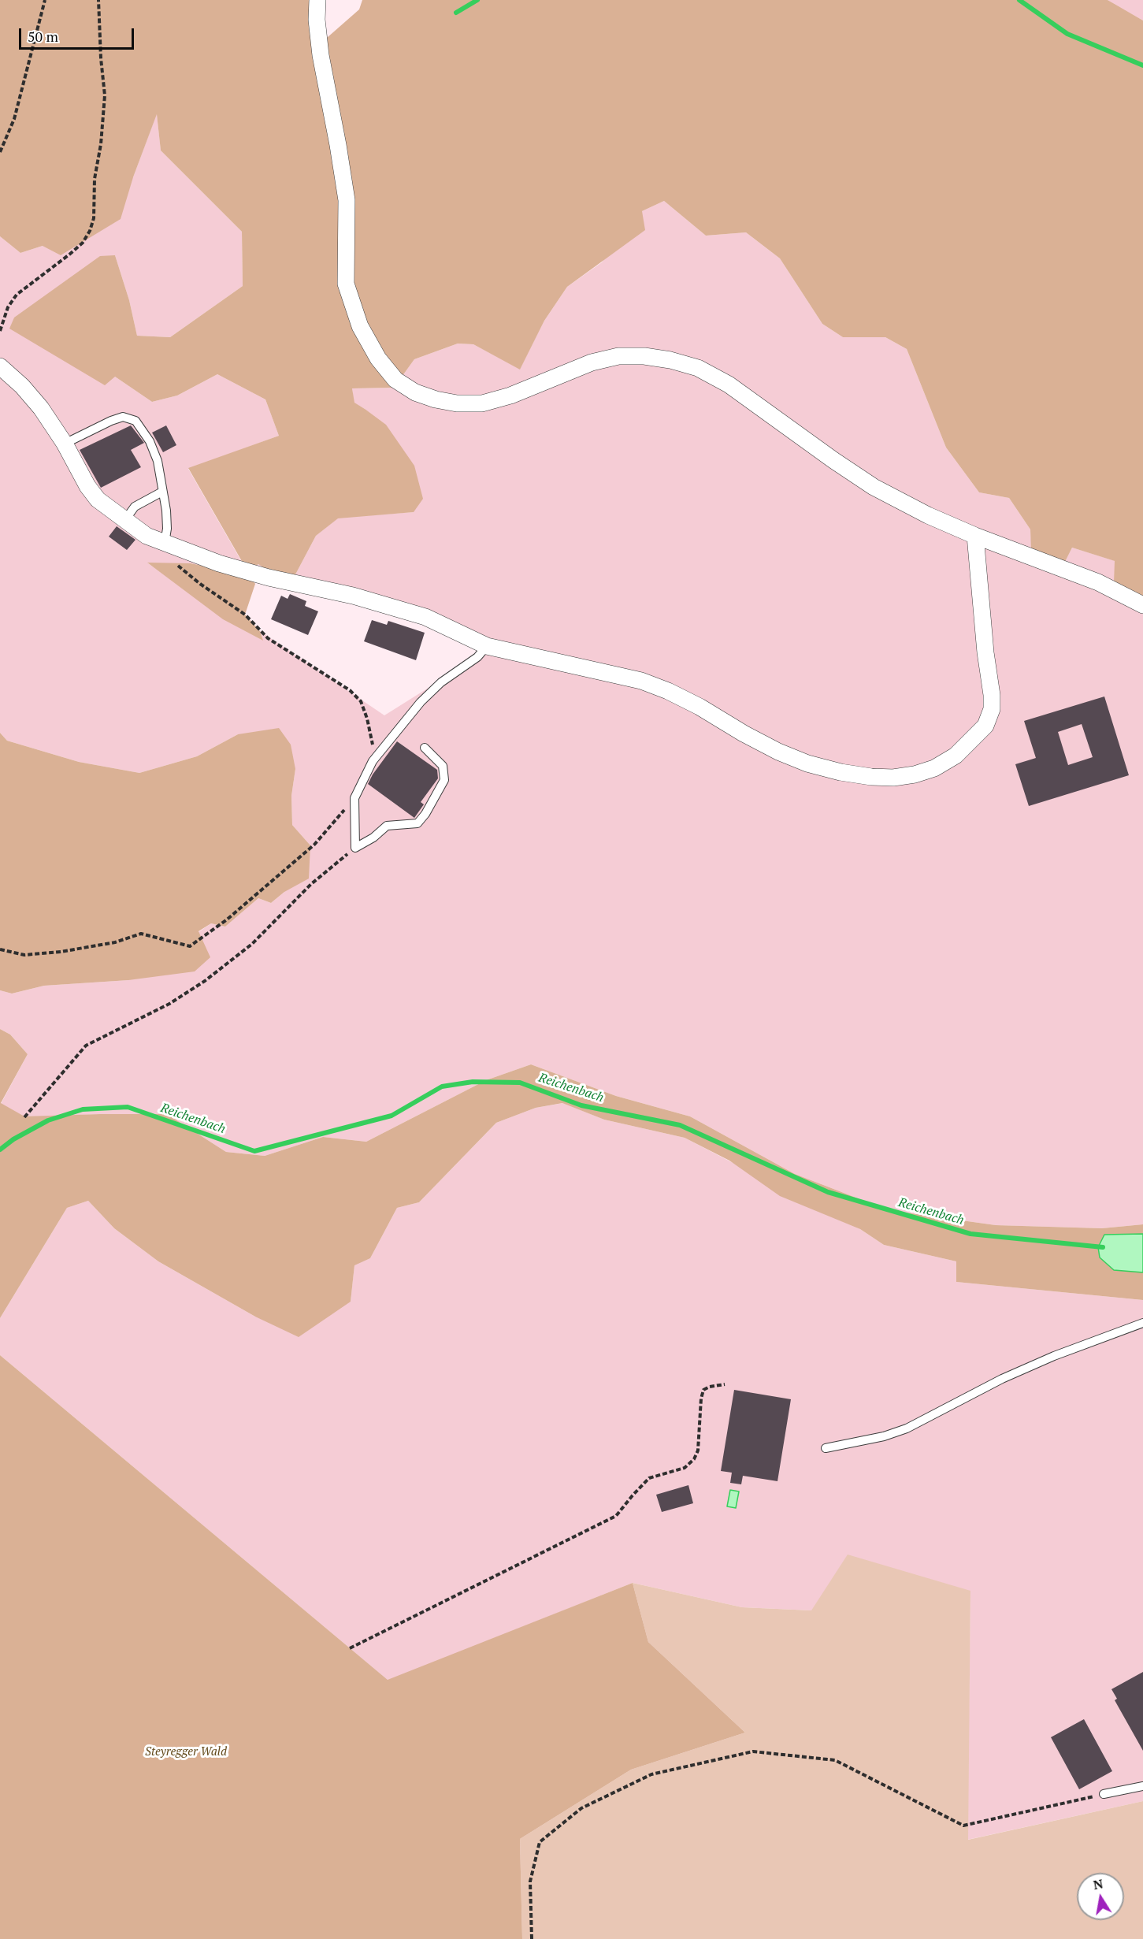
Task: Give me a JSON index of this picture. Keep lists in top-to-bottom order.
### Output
{
  "water": ["Reichenbach"],
  "parks": ["Steyregger Wald"],
  "scale_bar": "50 m",
  "north": "top"
}
